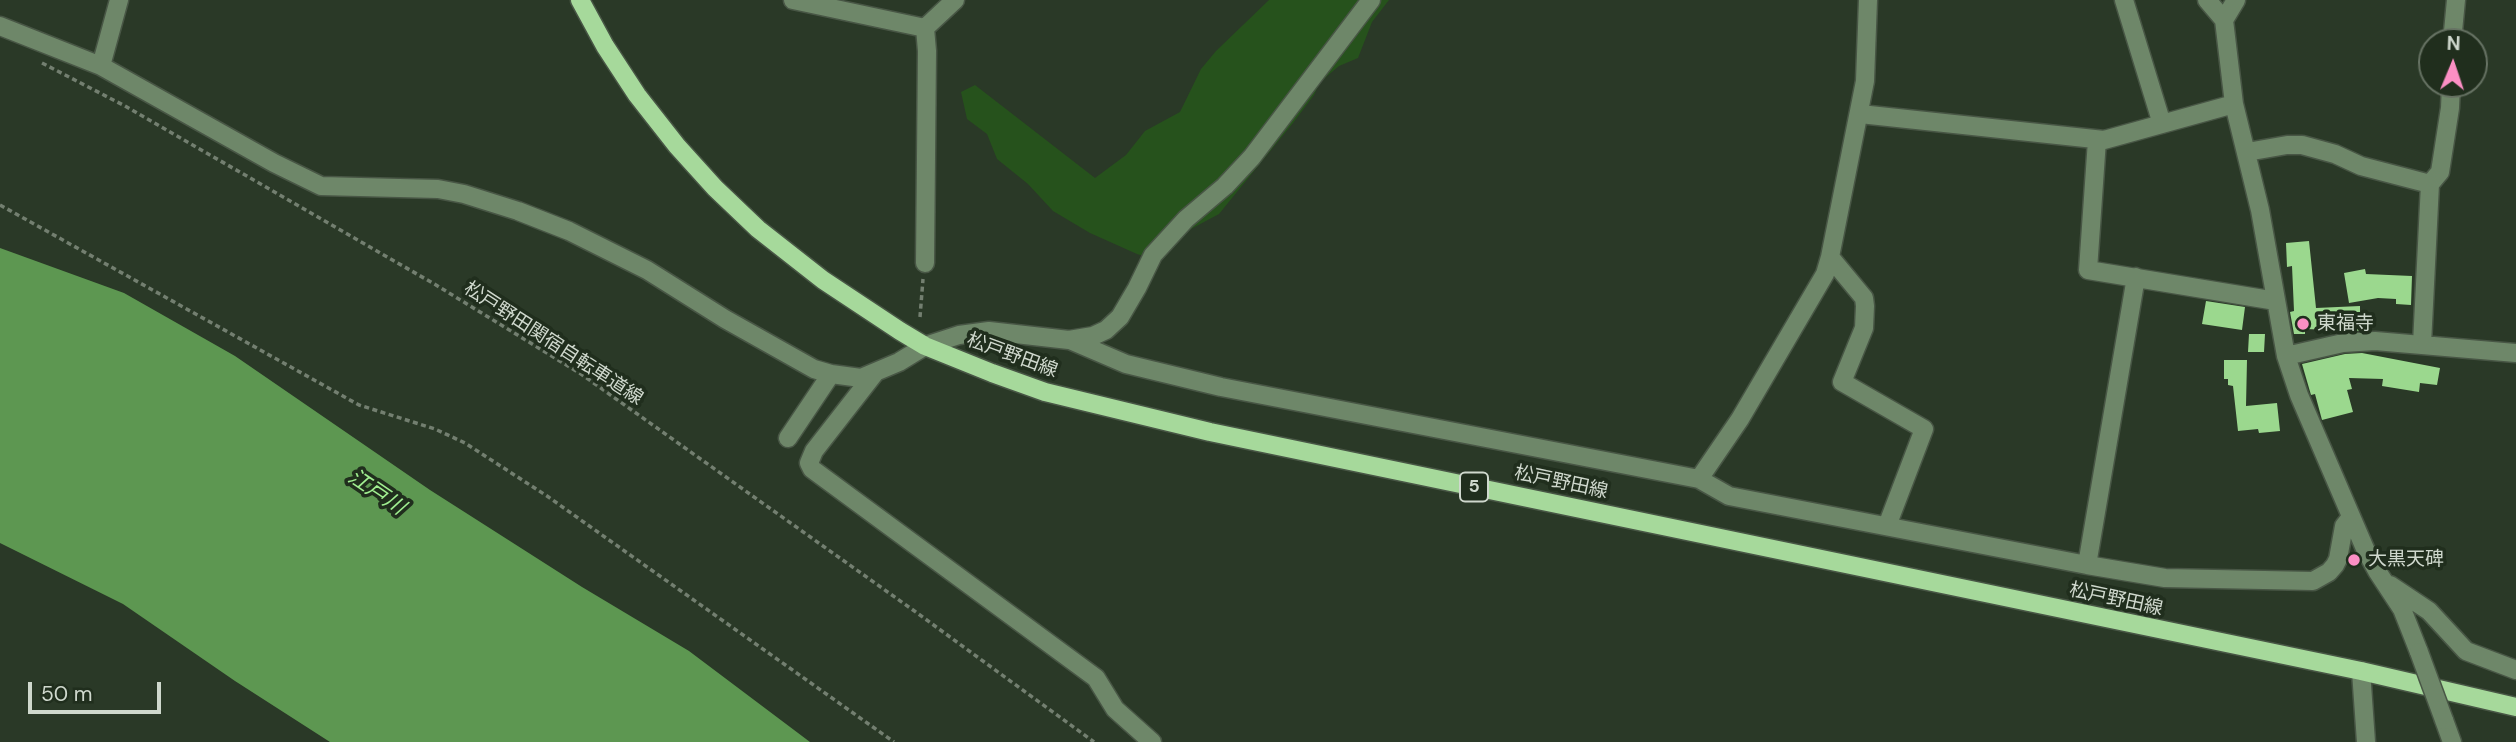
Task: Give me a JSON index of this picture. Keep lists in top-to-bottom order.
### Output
{
  "streets": {
    "main road": ["松戸野田線", "5"],
    "path": ["松戸野田関宿自転車道線"]
  },
  "water": ["江戸川"],
  "places": ["東福寺", "大黒天碑"],
  "scale_bar": "50 m",
  "north": "top"
}
